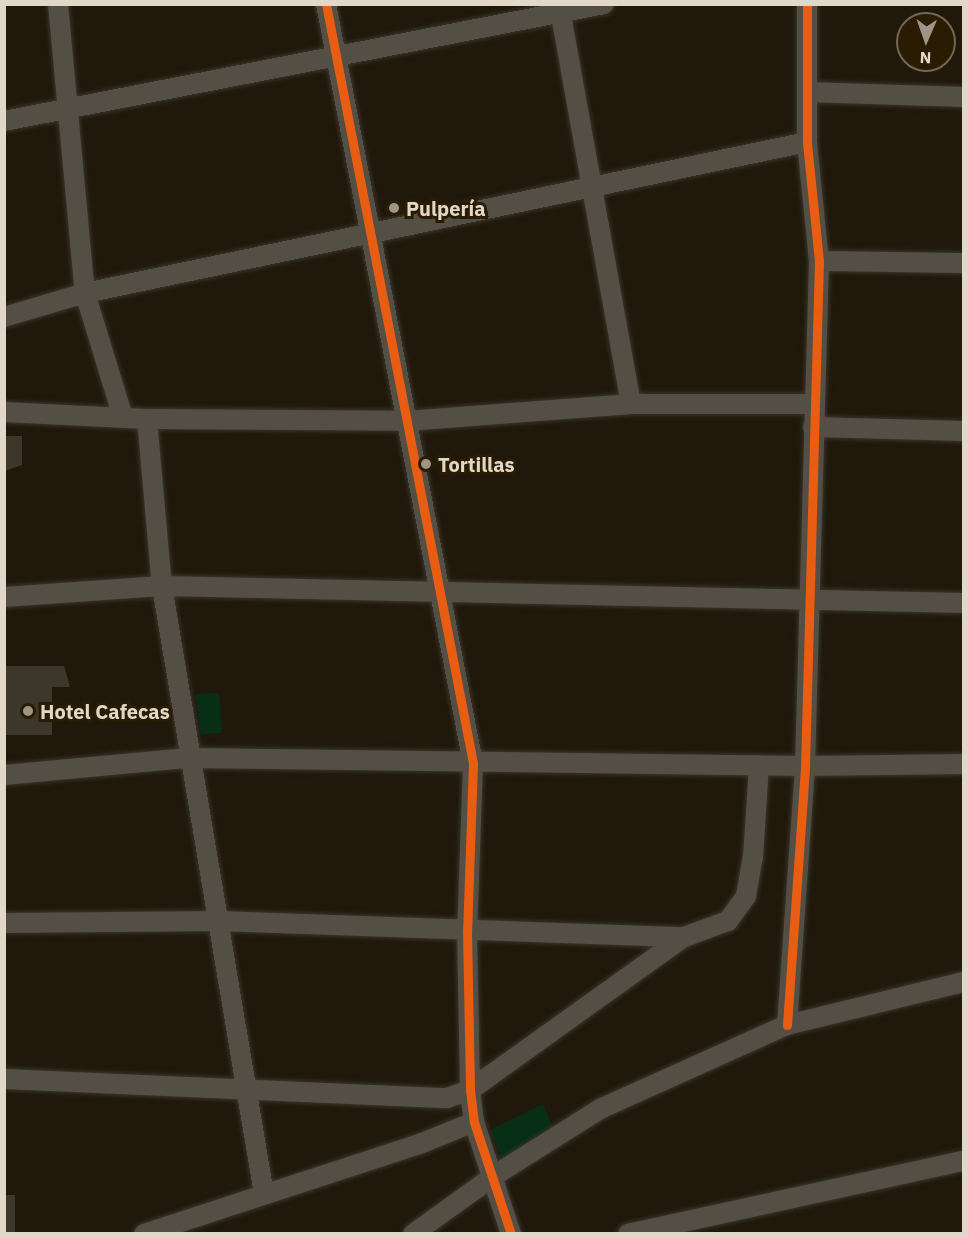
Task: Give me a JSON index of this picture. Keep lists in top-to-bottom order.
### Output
{
  "places": ["Pulpería", "Tortillas", "Hotel Cafecas"],
  "north": "bottom"
}
